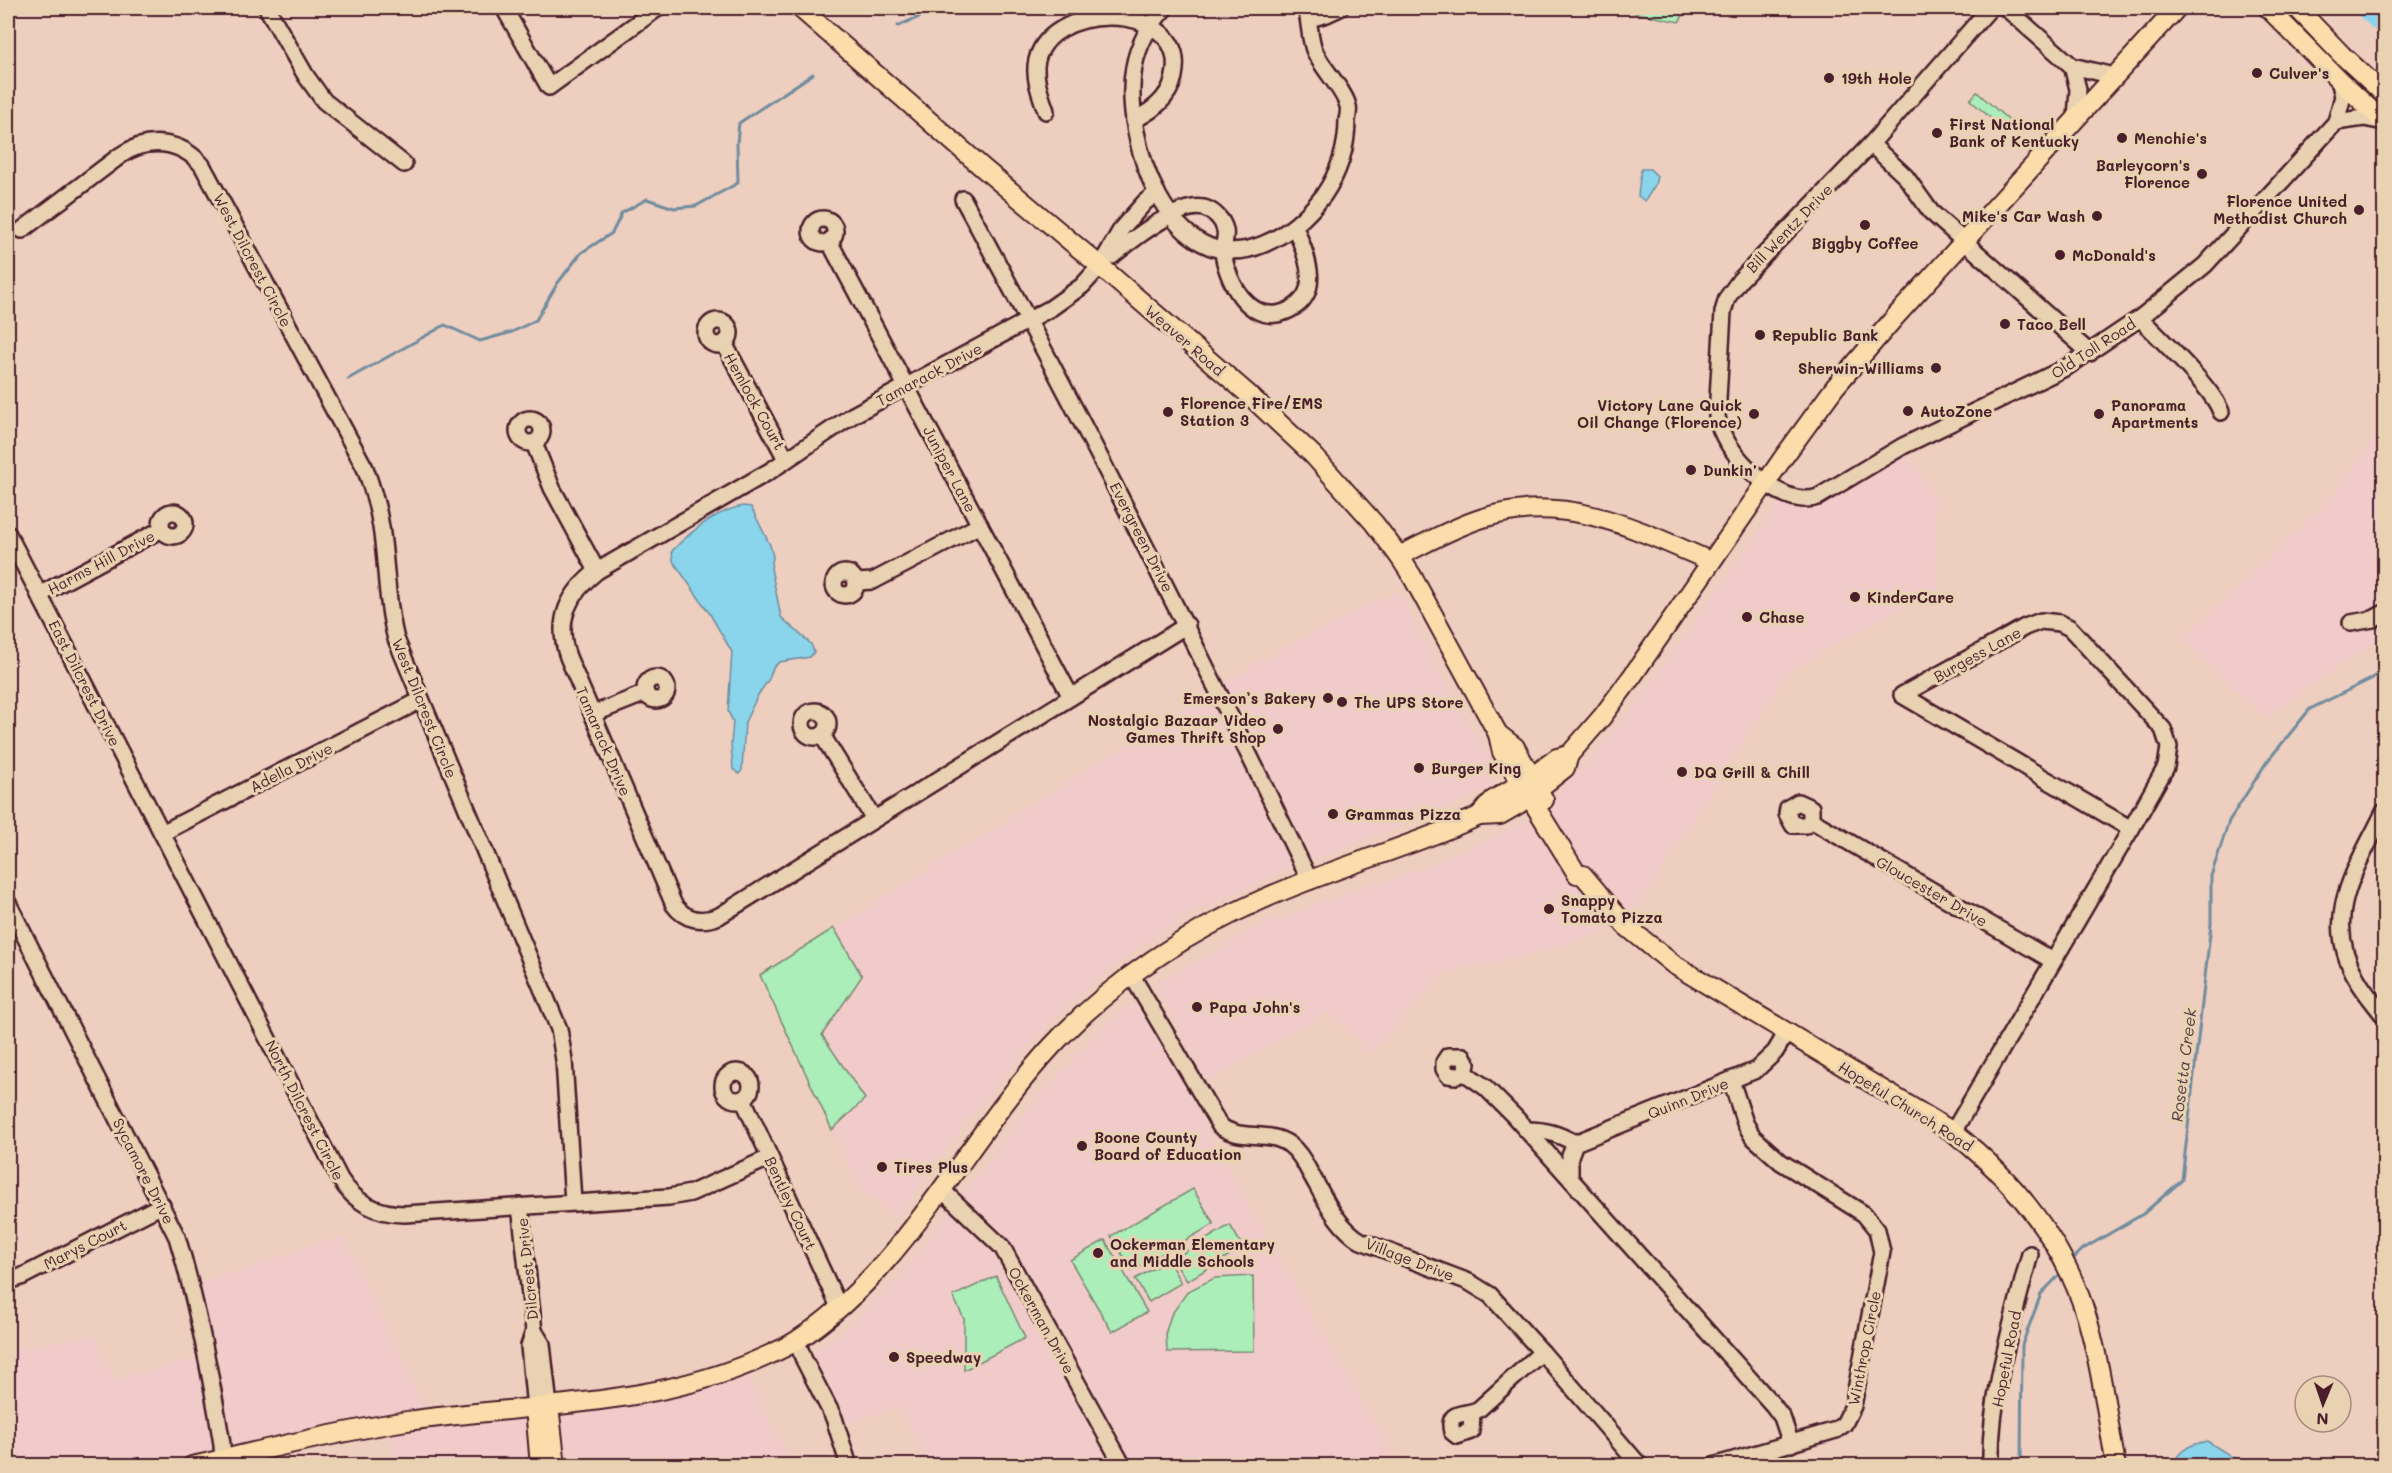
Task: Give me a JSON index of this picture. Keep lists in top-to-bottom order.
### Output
{
  "streets": {
    "main road": ["Weaver Road", "Hopeful Church Road"],
    "street": [
      "Bill Wentz Drive",
      "West Dilcrest Circle",
      "Old Toll Road",
      "Tamarack Drive",
      "Hemlock Court",
      "Juniper Lane",
      "Evergreen Drive",
      "Harms Hill Drive",
      "Burgess Lane",
      "East Dilcrest Drive",
      "Adella Drive",
      "Gloucester Drive",
      "Quinn Drive",
      "North Dilcrest Circle",
      "Sycamore Drive",
      "Bentley Court",
      "Marys Court",
      "Village Drive",
      "Dilcrest Drive",
      "Ockerman Drive",
      "Winthrop Circle",
      "Hopeful Road"
    ]
  },
  "crossings": [
    ["Bill Wentz Drive", "Old Toll Road"],
    ["West Dilcrest Circle", "Adella Drive"],
    ["West Dilcrest Circle", "North Dilcrest Circle"],
    ["Weaver Road", "Tamarack Drive"],
    ["Weaver Road", "Hopeful Church Road"],
    ["Tamarack Drive", "Hemlock Court"],
    ["Tamarack Drive", "Juniper Lane"],
    ["Tamarack Drive", "Evergreen Drive"],
    ["Harms Hill Drive", "East Dilcrest Drive"],
    ["Burgess Lane", "Gloucester Drive"],
    ["Burgess Lane", "Hopeful Church Road"],
    ["East Dilcrest Drive", "Adella Drive"],
    ["East Dilcrest Drive", "North Dilcrest Circle"],
    ["Adella Drive", "North Dilcrest Circle"],
    ["Quinn Drive", "Hopeful Church Road"],
    ["Quinn Drive", "Winthrop Circle"],
    ["North Dilcrest Circle", "Bentley Court"],
    ["North Dilcrest Circle", "Dilcrest Drive"],
    ["Sycamore Drive", "Marys Court"]
  ],
  "water": ["Rosetta Creek"],
  "places": [
    "Culver's",
    "19th Hole",
    "First National Bank of Kentucky",
    "Menchie's",
    "Barleycorn's Florence",
    "Florence United Methodist Church",
    "Mike's Car Wash",
    "Biggby Coffee",
    "McDonald's",
    "Taco Bell",
    "Republic Bank",
    "Sherwin-Williams",
    "AutoZone",
    "Florence Fire/EMS Station 3",
    "Victory Lane Quick Oil Change (Florence)",
    "Panorama Apartments",
    "Dunkin'",
    "KinderCare",
    "Chase",
    "Emerson’s Bakery",
    "The UPS Store",
    "Nostalgic Bazaar Video Games Thrift Shop",
    "Burger King",
    "DQ Grill & Chill",
    "Grammas Pizza",
    "Snappy Tomato Pizza",
    "Papa John's",
    "Boone County Board of Education",
    "Tires Plus",
    "Ockerman Elementary and Middle Schools",
    "Speedway"
  ],
  "north": "bottom"
}
